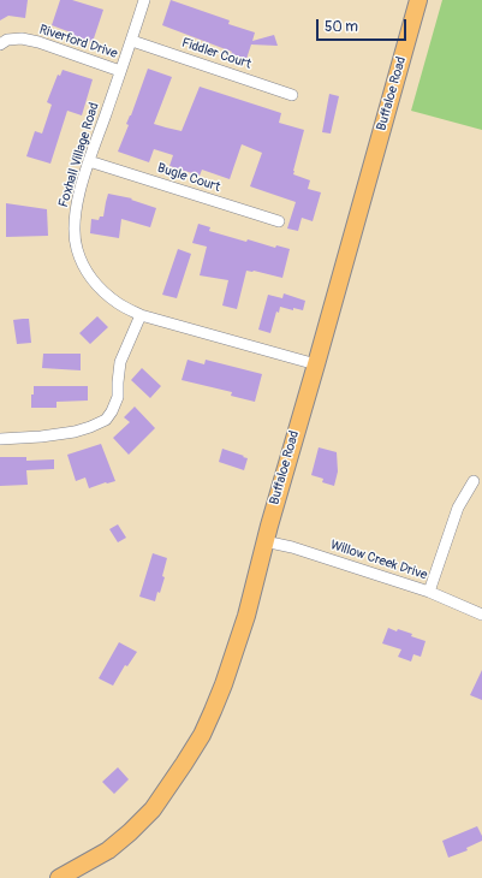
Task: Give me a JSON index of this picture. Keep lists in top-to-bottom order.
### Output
{
  "streets": {
    "main road": ["Buffaloe Road"],
    "street": [
      "Riverford Drive",
      "Fiddler Court",
      "Foxhall Village Road",
      "Bugle Court",
      "Willow Creek Drive"
    ]
  },
  "crossings": [
    ["Riverford Drive", "Foxhall Village Road"],
    ["Fiddler Court", "Foxhall Village Road"],
    ["Buffaloe Road", "Foxhall Village Road"],
    ["Buffaloe Road", "Willow Creek Drive"],
    ["Foxhall Village Road", "Bugle Court"]
  ],
  "scale_bar": "50 m"
}
